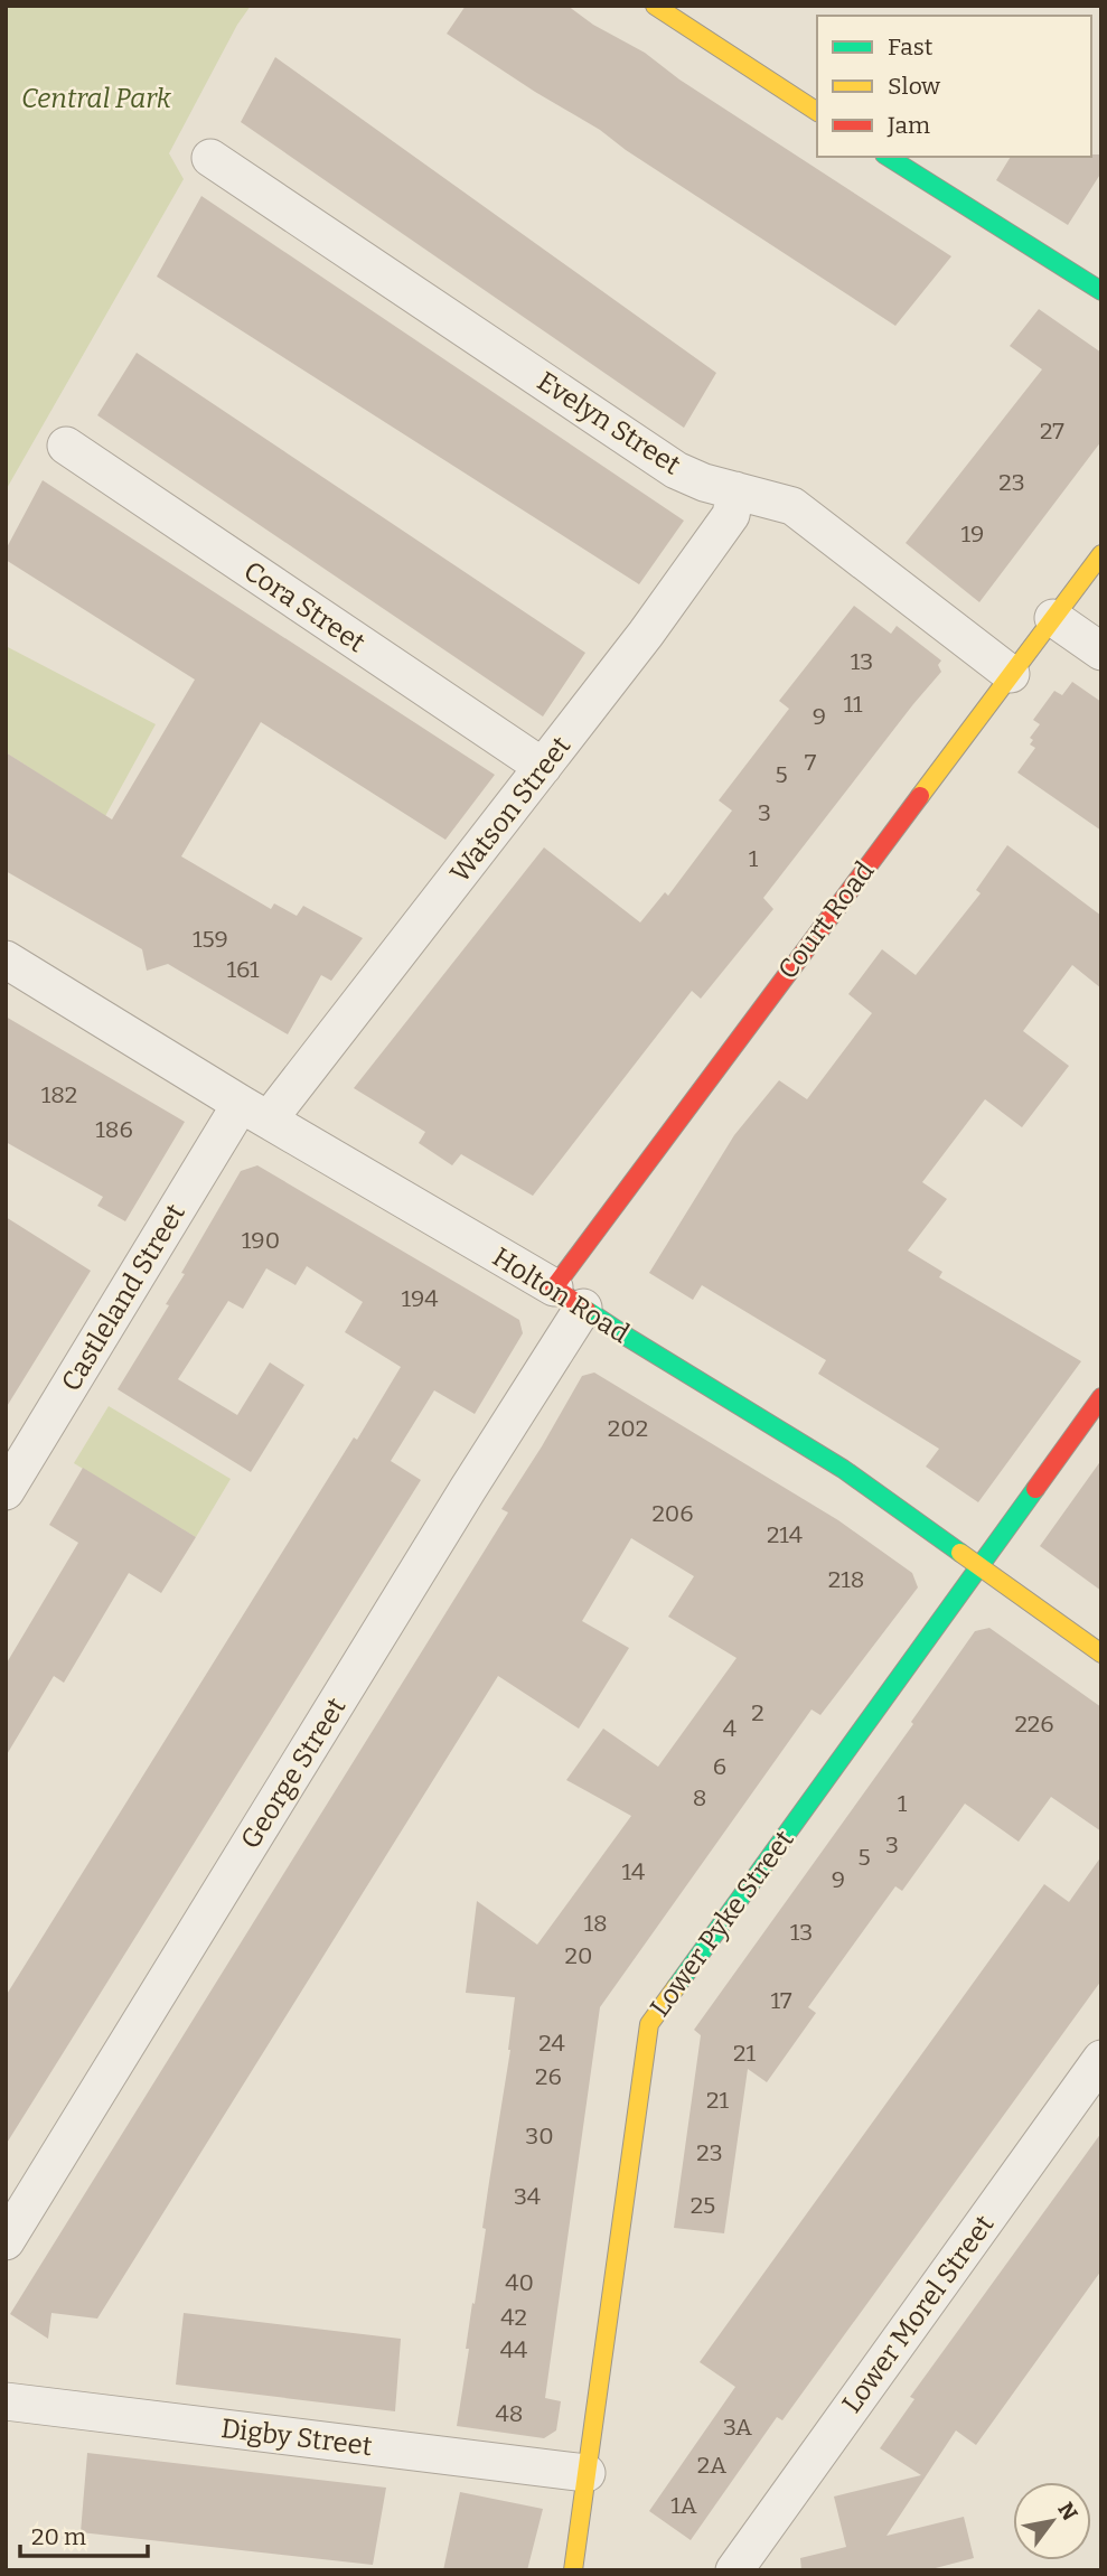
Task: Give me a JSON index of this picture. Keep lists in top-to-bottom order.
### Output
{
  "streets": {
    "street": [
      "Evelyn Street",
      "Cora Street",
      "Watson Street",
      "Court Road",
      "Holton Road",
      "Castleland Street",
      "George Street",
      "Lower Pyke Street",
      "Lower Morel Street",
      "Digby Street"
    ]
  },
  "crossings": [
    ["Evelyn Street", "Watson Street"],
    ["Evelyn Street", "Court Road"],
    ["Cora Street", "Watson Street"],
    ["Watson Street", "Holton Road"],
    ["Watson Street", "Castleland Street"],
    ["Court Road", "Holton Road"],
    ["Court Road", "George Street"],
    ["Holton Road", "Castleland Street"],
    ["Holton Road", "George Street"],
    ["Holton Road", "Lower Pyke Street"],
    ["Lower Pyke Street", "Digby Street"]
  ],
  "parks": ["Central Park"],
  "house_numbers": [
    "27",
    "23",
    "19",
    "13",
    "11",
    "9",
    "7",
    "5",
    "3",
    "1",
    "159",
    "161",
    "182",
    "186",
    "190",
    "194",
    "202",
    "206",
    "214",
    "218",
    "2",
    "226",
    "4",
    "6",
    "8",
    "1",
    "3",
    "5",
    "14",
    "9",
    "18",
    "13",
    "20",
    "17",
    "24",
    "21",
    "26",
    "21",
    "30",
    "23",
    "34",
    "25",
    "40",
    "42",
    "44",
    "48",
    "3A",
    "2A",
    "1A"
  ],
  "legend": ["Fast", "Slow", "Jam"],
  "scale_bar": "20 m",
  "north": "top right"
}
